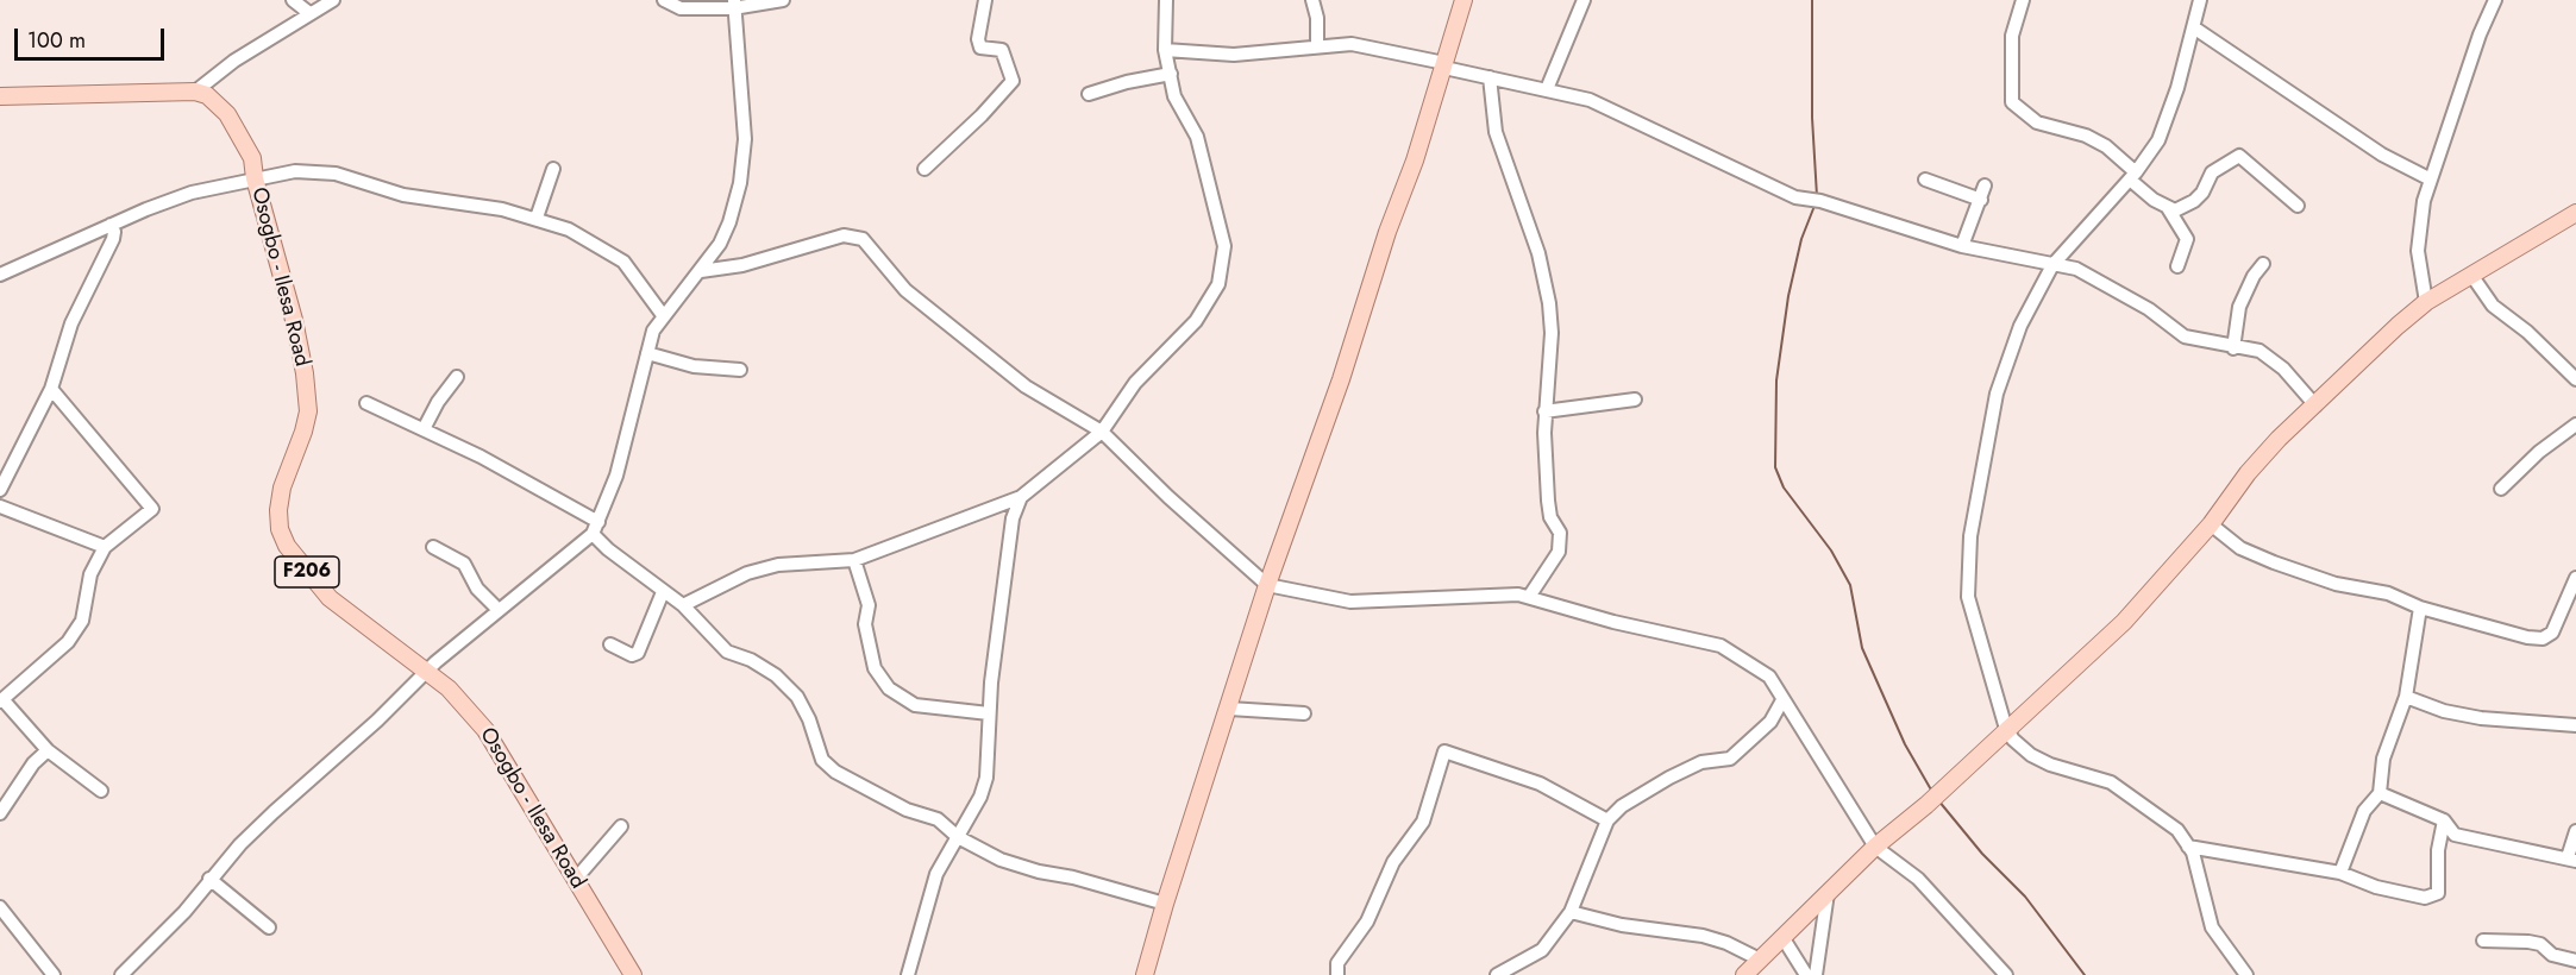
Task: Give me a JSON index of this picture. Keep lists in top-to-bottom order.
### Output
{
  "streets": {
    "main road": ["Osogbo - Ilesa Road", "F206"]
  },
  "scale_bar": "100 m"
}
